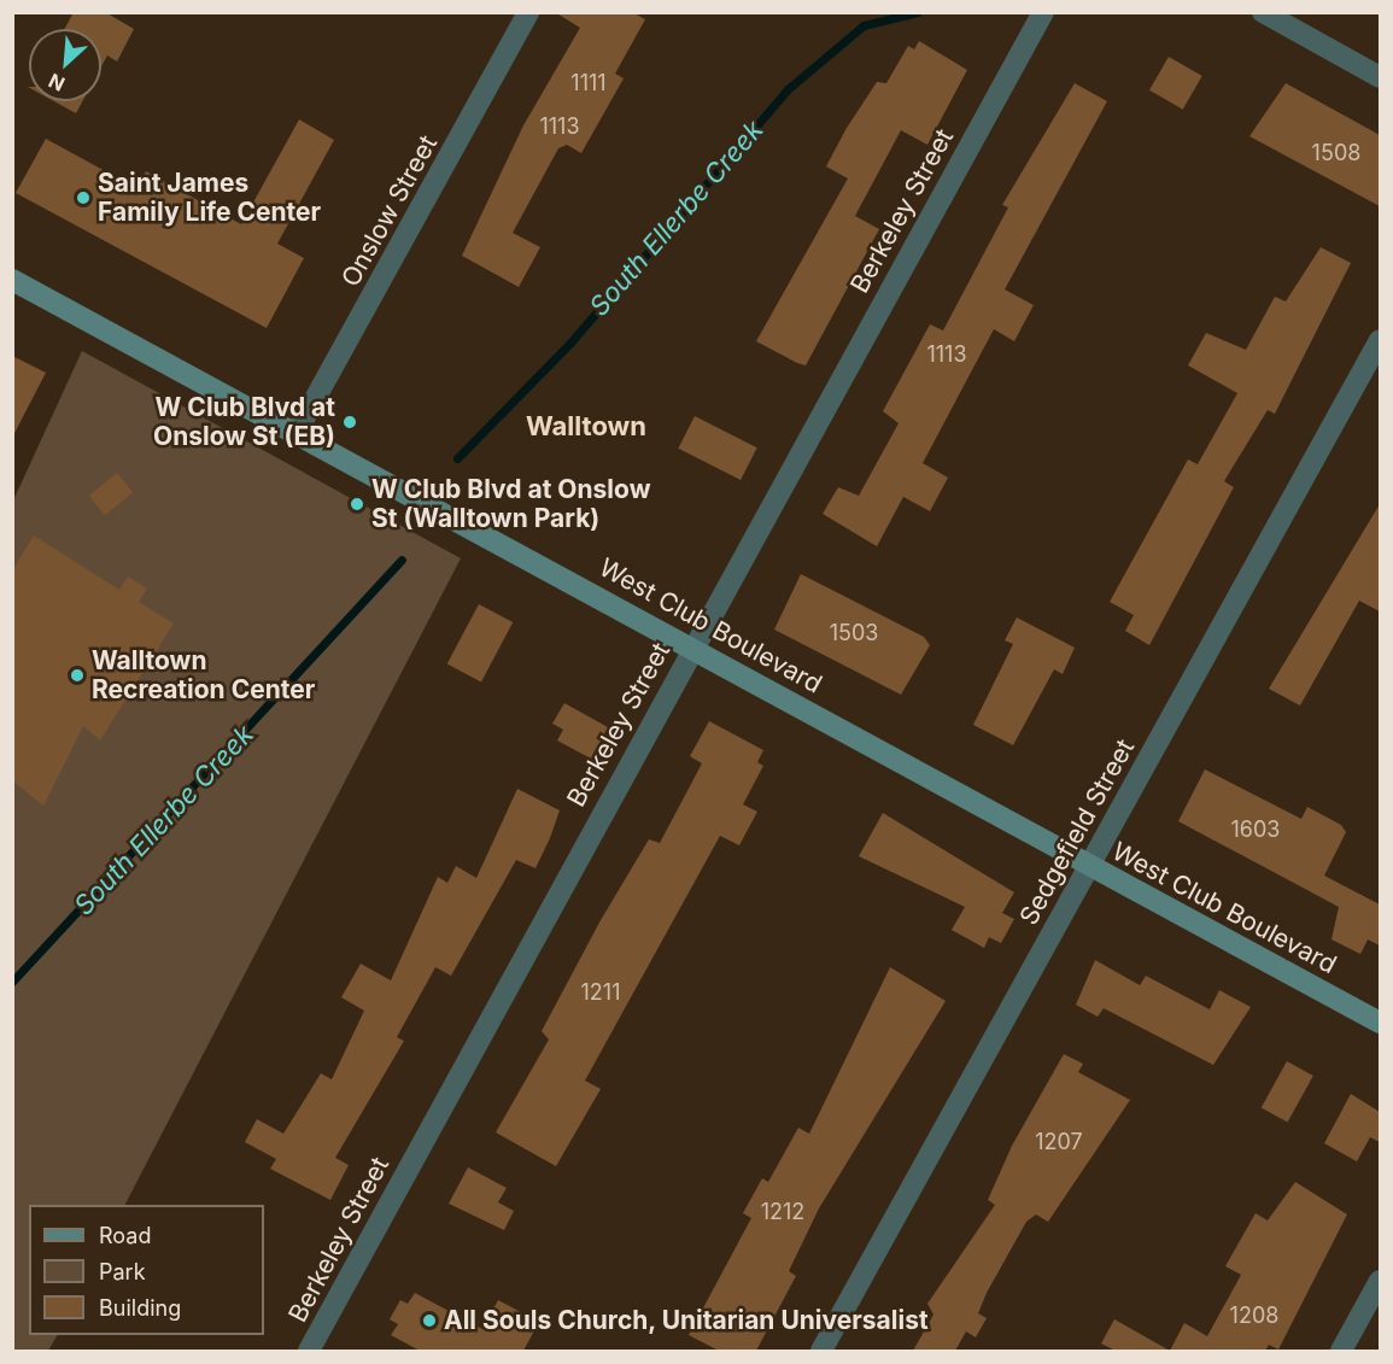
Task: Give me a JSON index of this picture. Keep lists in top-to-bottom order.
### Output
{
  "streets": {
    "street": [
      "Onslow Street",
      "Berkeley Street",
      "West Club Boulevard",
      "Sedgefield Street"
    ]
  },
  "crossings": [
    ["Onslow Street", "West Club Boulevard"],
    ["Berkeley Street", "West Club Boulevard"],
    ["West Club Boulevard", "Sedgefield Street"]
  ],
  "districts": ["Walltown"],
  "water": ["South Ellerbe Creek"],
  "places": [
    "Saint James Family Life Center",
    "W Club Blvd at Onslow St (EB)",
    "W Club Blvd at Onslow St (Walltown Park)",
    "Walltown Recreation Center",
    "All Souls Church, Unitarian Universalist"
  ],
  "house_numbers": [
    "1111",
    "1113",
    "1508",
    "1113",
    "1503",
    "1603",
    "1211",
    "1207",
    "1212",
    "1208"
  ],
  "legend": ["Road", "Park", "Building"],
  "north": "bottom left"
}
